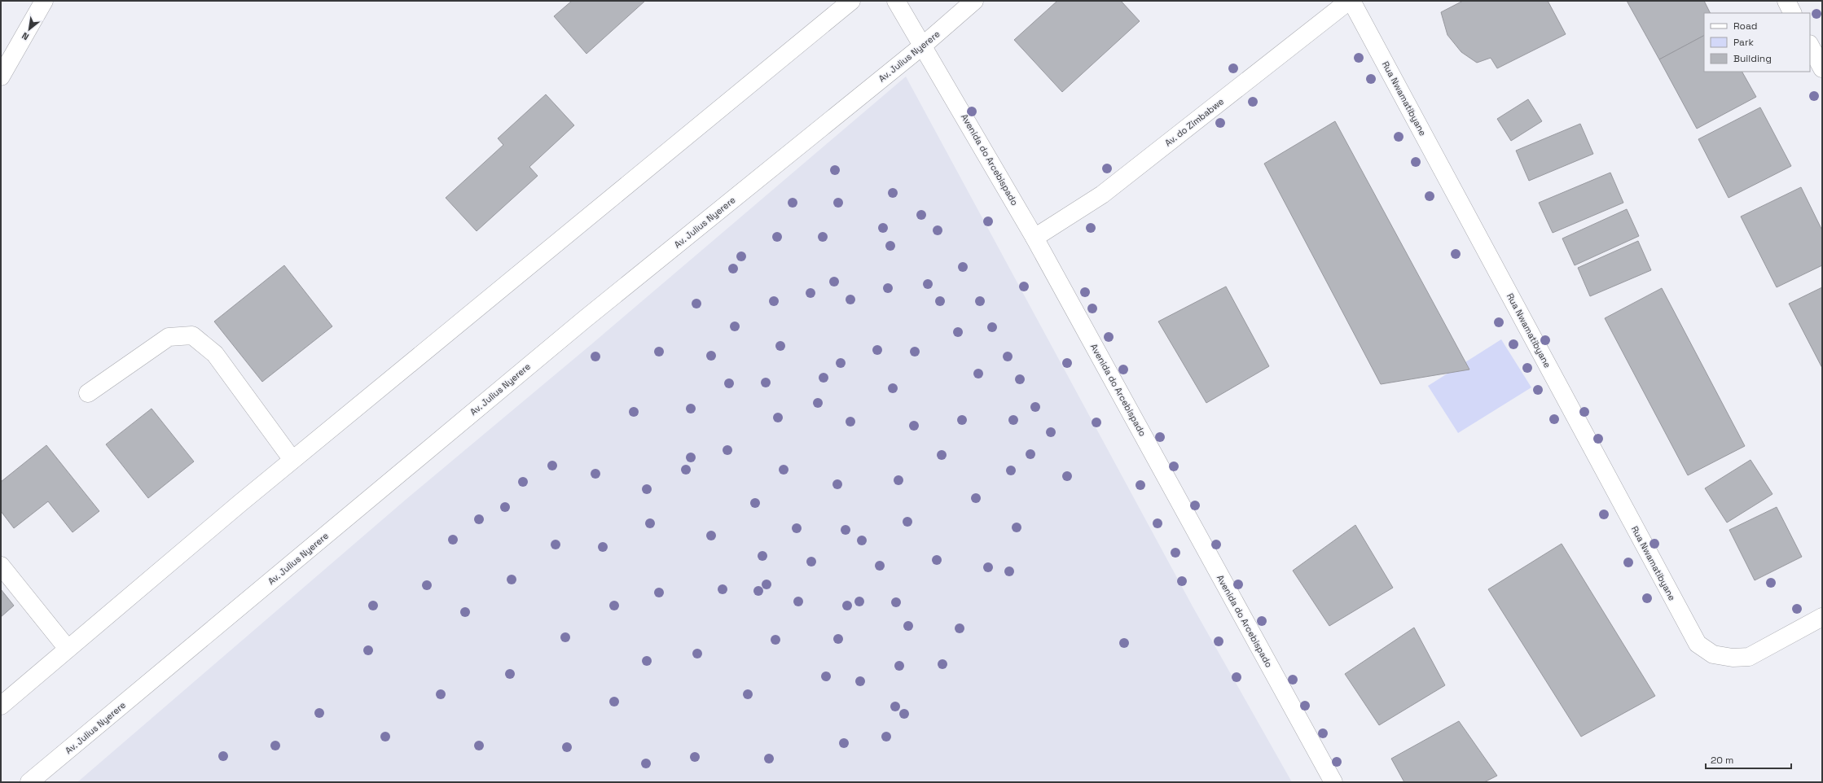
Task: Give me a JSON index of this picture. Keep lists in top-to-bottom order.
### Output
{
  "streets": {
    "street": [
      "Av. Julius Nyerere",
      "Rua Nwamatibyane",
      "Av. do Zimbabwe",
      "Avenida do Arcebispado"
    ]
  },
  "crossings": [
    ["Av. Julius Nyerere", "Avenida do Arcebispado"],
    ["Av. do Zimbabwe", "Avenida do Arcebispado"]
  ],
  "legend": ["Road", "Park", "Building"],
  "scale_bar": "20 m",
  "north": "bottom left"
}
